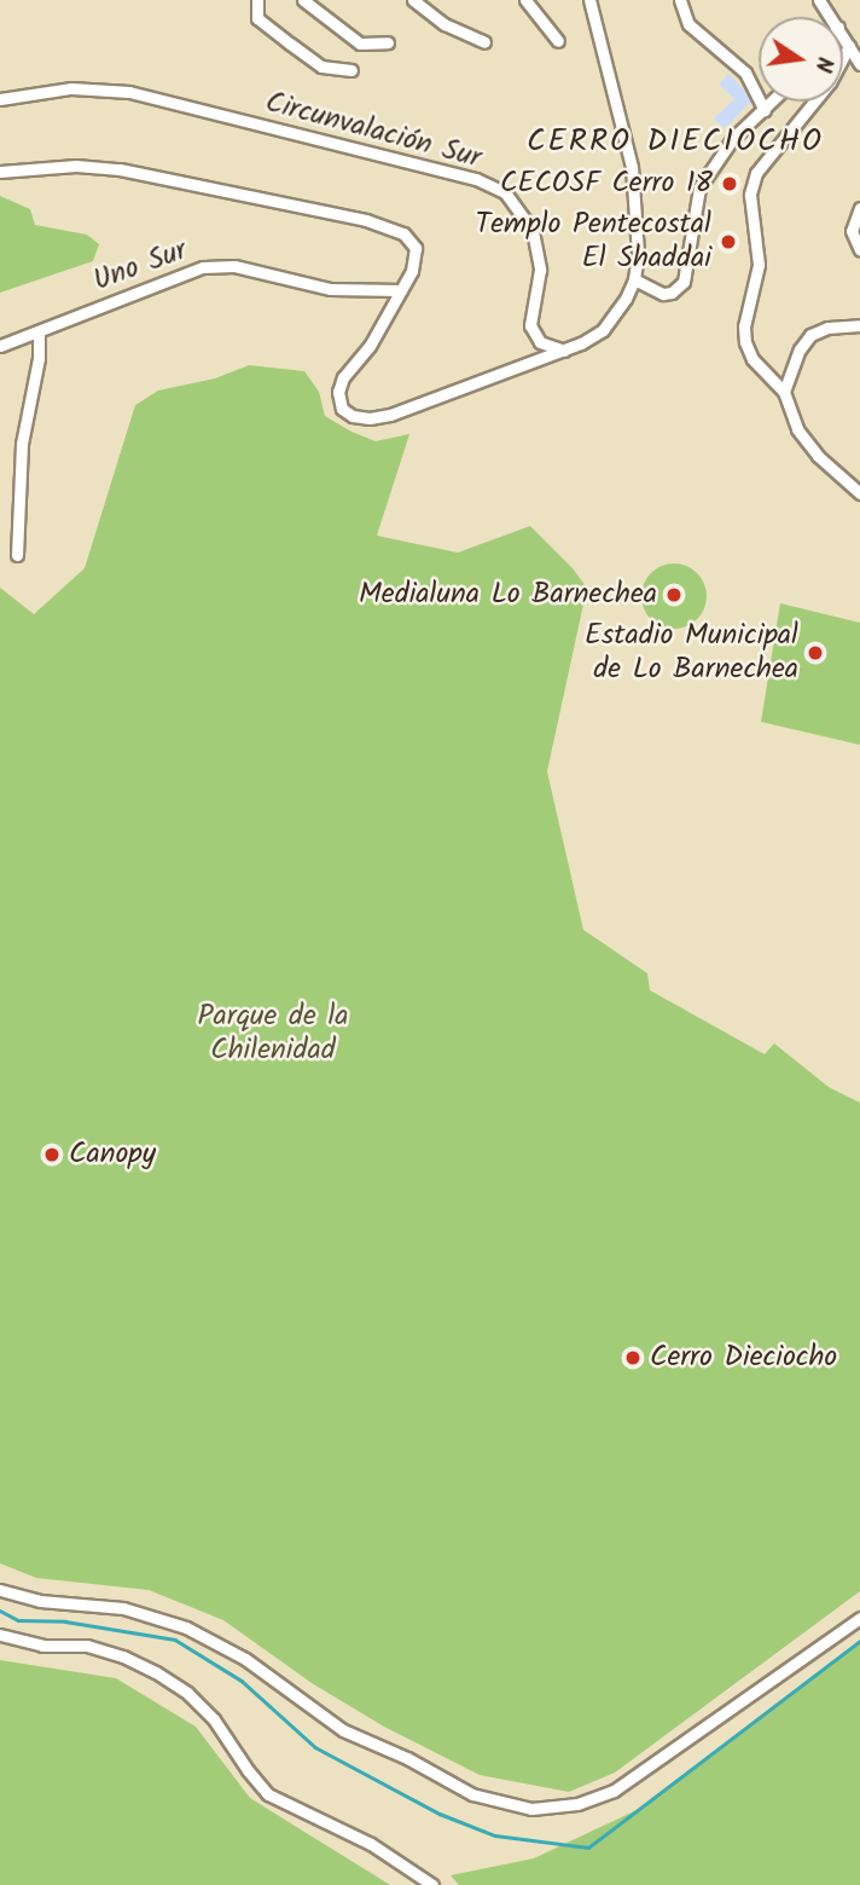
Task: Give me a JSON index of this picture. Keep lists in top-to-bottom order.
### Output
{
  "streets": {
    "street": ["Circunvalación Sur", "Uno Sur"]
  },
  "districts": ["CERRO DIECIOCHO"],
  "parks": ["Parque de la Chilenidad"],
  "places": [
    "CECOSF Cerro 18",
    "Templo Pentecostal El Shaddai",
    "Medialuna Lo Barnechea",
    "Estadio Municipal de Lo Barnechea",
    "Canopy",
    "Cerro Dieciocho"
  ],
  "north": "right"
}
